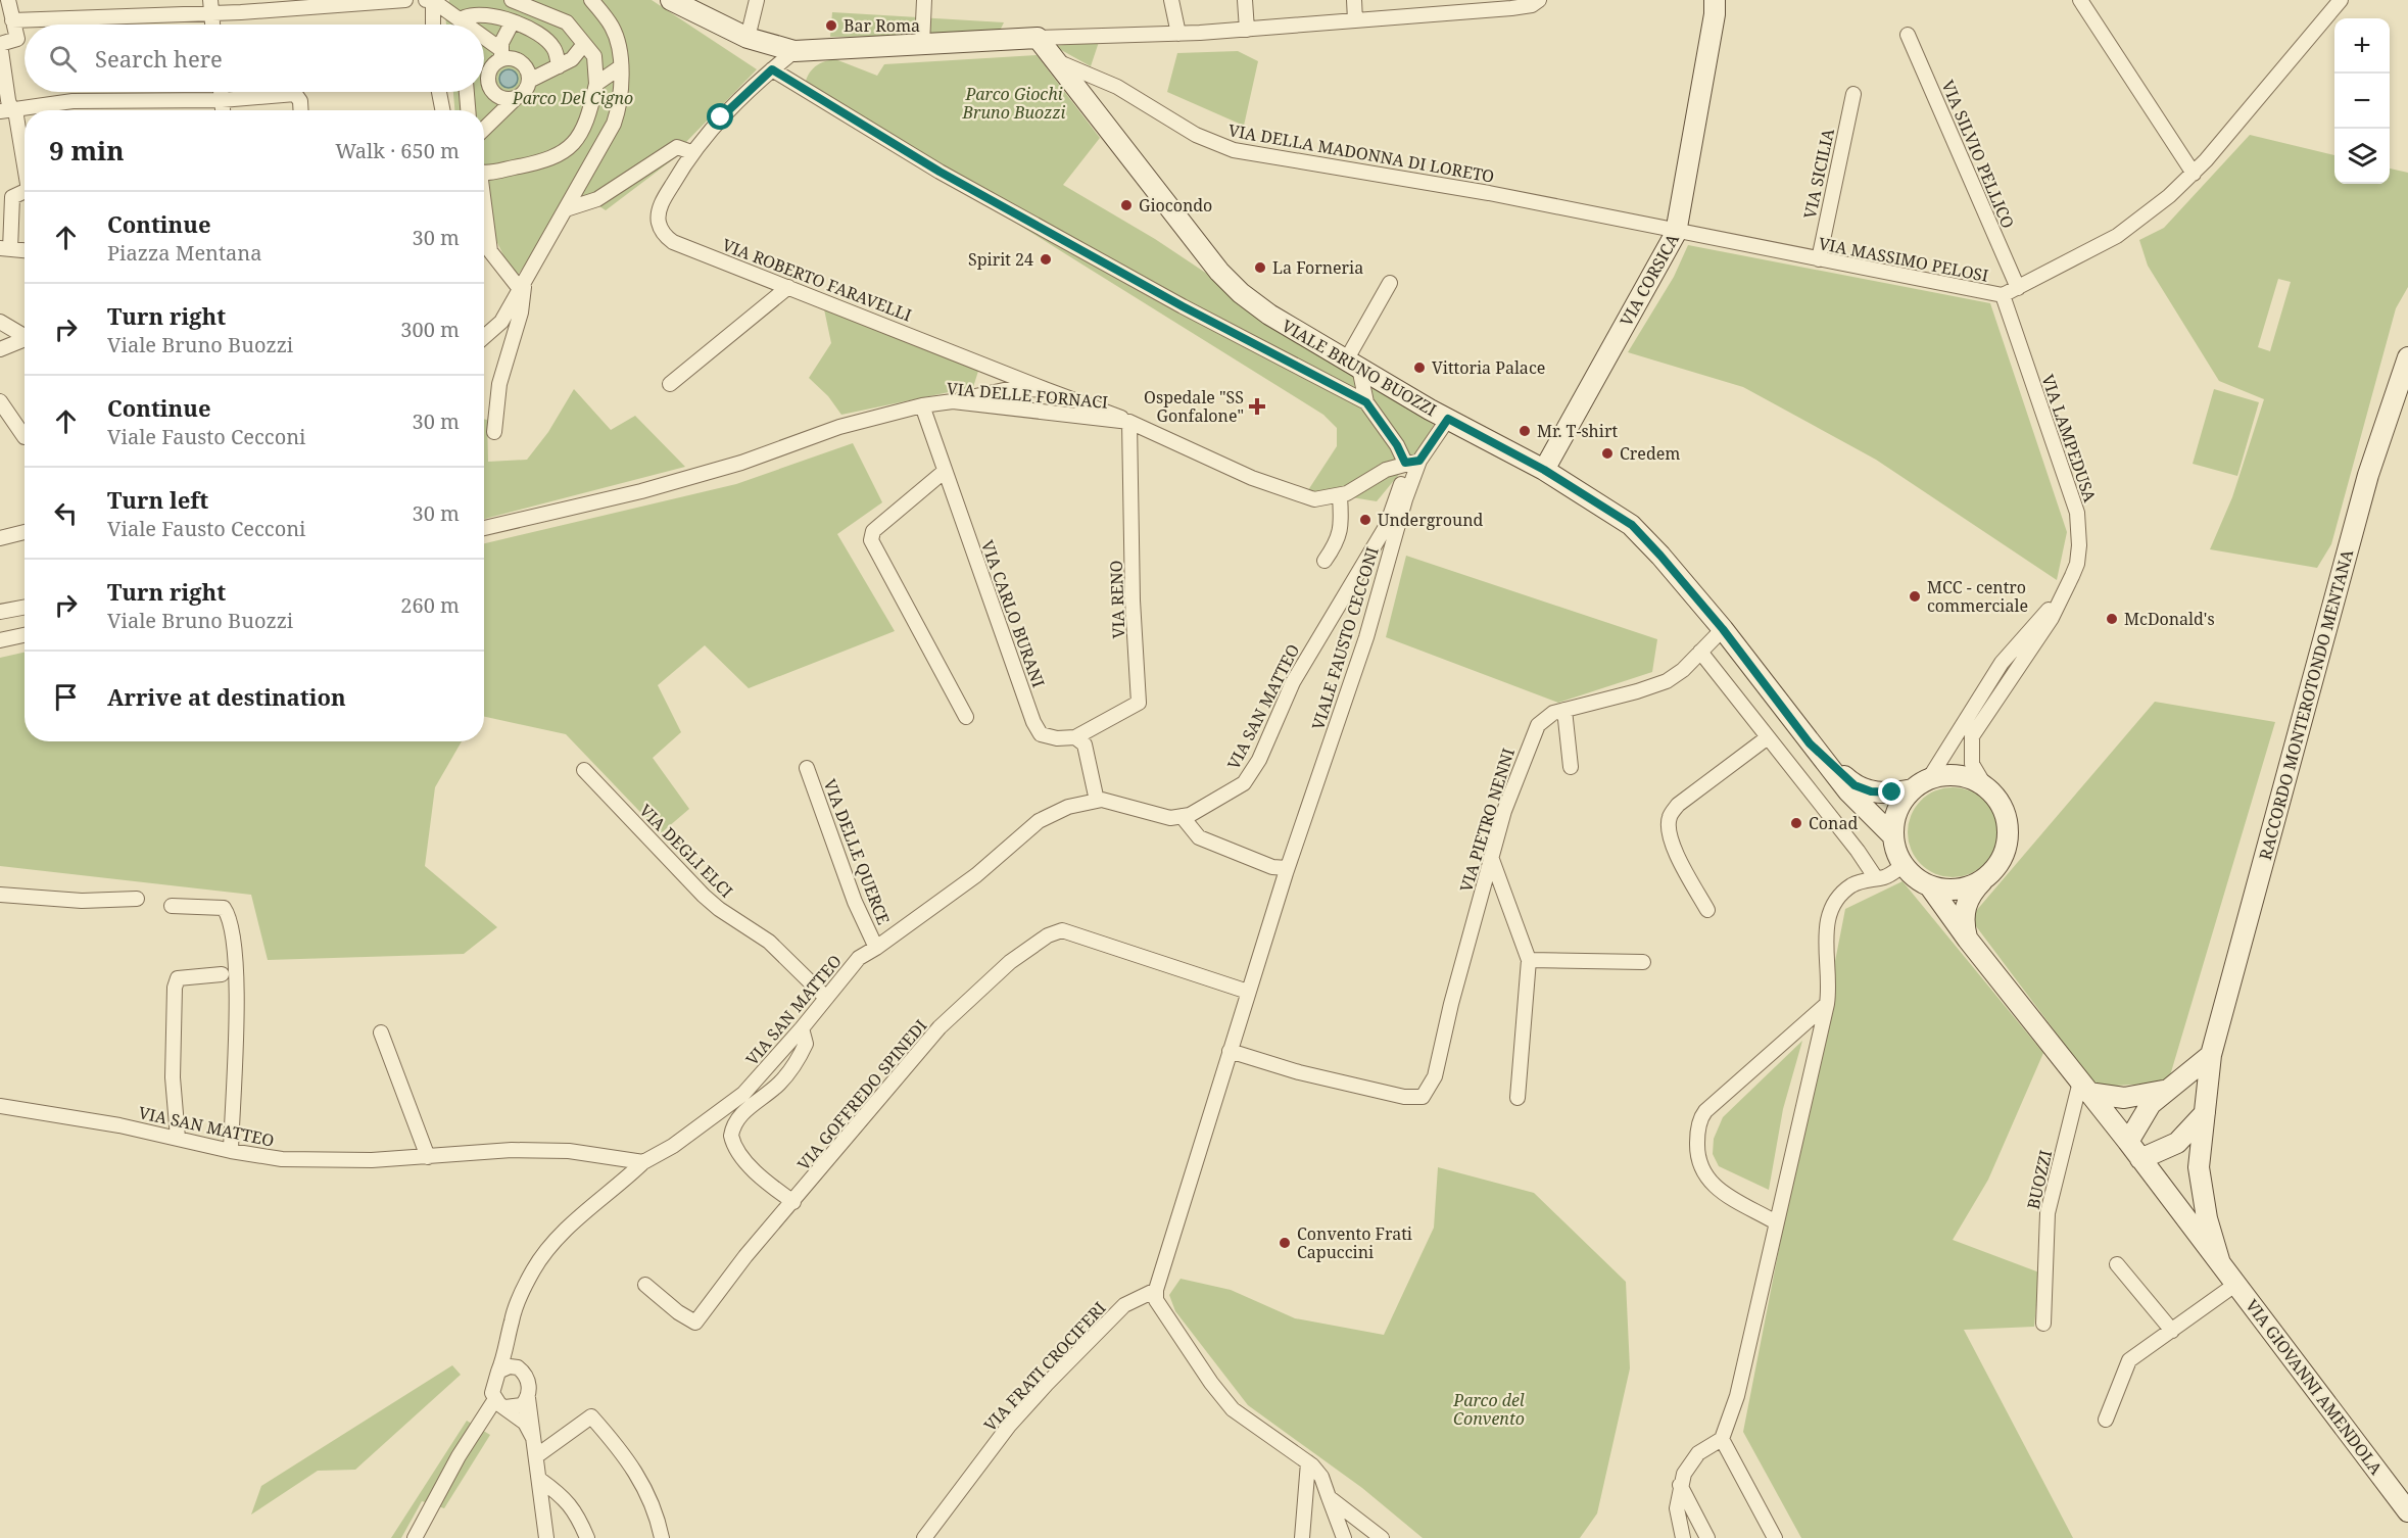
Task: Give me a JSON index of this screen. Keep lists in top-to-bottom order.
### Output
{
  "streets": {
    "main road": [
      "VIA CORSICA",
      "VIALE BRUNO BUOZZI",
      "RACCORDO MONTEROTONDO MENTANA",
      "VIA GIOVANNI AMENDOLA"
    ],
    "street": [
      "VIA DELLA MADONNA DI LORETO",
      "VIA SILVIO PELLICO",
      "VIA SICILIA",
      "VIA MASSIMO PELOSI",
      "VIA ROBERTO FARAVELLI",
      "VIA DELLE FORNACI",
      "VIA LAMPEDUSA",
      "VIA RENO",
      "VIA CARLO BURANI",
      "VIALE FAUSTO CECCONI",
      "VIA SAN MATTEO",
      "VIA PIETRO NENNI",
      "VIA DEGLI ELCI",
      "VIA DELLE QUERCE",
      "VIA GOFFREDO SPINEDI",
      "BUOZZI",
      "VIA FRATI CROCIFERI"
    ]
  },
  "crossings": [
    ["VIA DELLA MADONNA DI LORETO", "VIA MASSIMO PELOSI"],
    ["VIA DELLA MADONNA DI LORETO", "VIA CORSICA"],
    ["VIA DELLA MADONNA DI LORETO", "VIALE BRUNO BUOZZI"],
    ["VIA SILVIO PELLICO", "VIA MASSIMO PELOSI"],
    ["VIA SICILIA", "VIA MASSIMO PELOSI"],
    ["VIA MASSIMO PELOSI", "VIA CORSICA"],
    ["VIA MASSIMO PELOSI", "VIA LAMPEDUSA"],
    ["VIA ROBERTO FARAVELLI", "VIA DELLE FORNACI"],
    ["VIA ROBERTO FARAVELLI", "VIA RENO"],
    ["VIA CORSICA", "VIALE BRUNO BUOZZI"],
    ["VIALE BRUNO BUOZZI", "VIA LAMPEDUSA"],
    ["VIALE BRUNO BUOZZI", "VIALE FAUSTO CECCONI"],
    ["VIALE BRUNO BUOZZI", "VIA PIETRO NENNI"],
    ["VIALE BRUNO BUOZZI", "VIA GIOVANNI AMENDOLA"],
    ["VIA DELLE FORNACI", "VIA RENO"],
    ["VIA DELLE FORNACI", "VIA CARLO BURANI"],
    ["VIA DELLE FORNACI", "VIALE FAUSTO CECCONI"],
    ["VIA LAMPEDUSA", "VIA GIOVANNI AMENDOLA"],
    ["VIA RENO", "VIA CARLO BURANI"],
    ["VIALE FAUSTO CECCONI", "VIA SAN MATTEO"],
    ["VIALE FAUSTO CECCONI", "VIA PIETRO NENNI"],
    ["VIALE FAUSTO CECCONI", "VIA GOFFREDO SPINEDI"],
    ["VIALE FAUSTO CECCONI", "VIA FRATI CROCIFERI"],
    ["RACCORDO MONTEROTONDO MENTANA", "VIA GIOVANNI AMENDOLA"],
    ["VIA SAN MATTEO", "VIA DEGLI ELCI"],
    ["VIA SAN MATTEO", "VIA DELLE QUERCE"],
    ["BUOZZI", "VIA GIOVANNI AMENDOLA"]
  ],
  "parks": ["Parco Giochi Bruno Buozzi", "Parco Del Cigno", "Parco del Convento"],
  "places": {
    "other": [
      "Bar Roma",
      "Giocondo",
      "Spirit 24",
      "La Forneria",
      "Vittoria Palace",
      "Mr. T-shirt",
      "Credem",
      "Underground",
      "MCC - centro commerciale",
      "McDonald's",
      "Conad",
      "Convento Frati Capuccini"
    ],
    "health": ["Ospedale \"SS Gonfalone\""]
  },
  "page": {
    "map_buttons": ["+", "−"],
    "search": "Search here",
    "heading": ["9 min", "Walk · 650 m"],
    "list": [
      ["Continue", "Piazza Mentana", "30 m"],
      ["Turn right", "Viale Bruno Buozzi", "300 m"],
      ["Continue", "Viale Fausto Cecconi", "30 m"],
      ["Turn left", "Viale Fausto Cecconi", "30 m"],
      ["Turn right", "Viale Bruno Buozzi", "260 m"],
      "Arrive at destination"
    ]
  }
}
